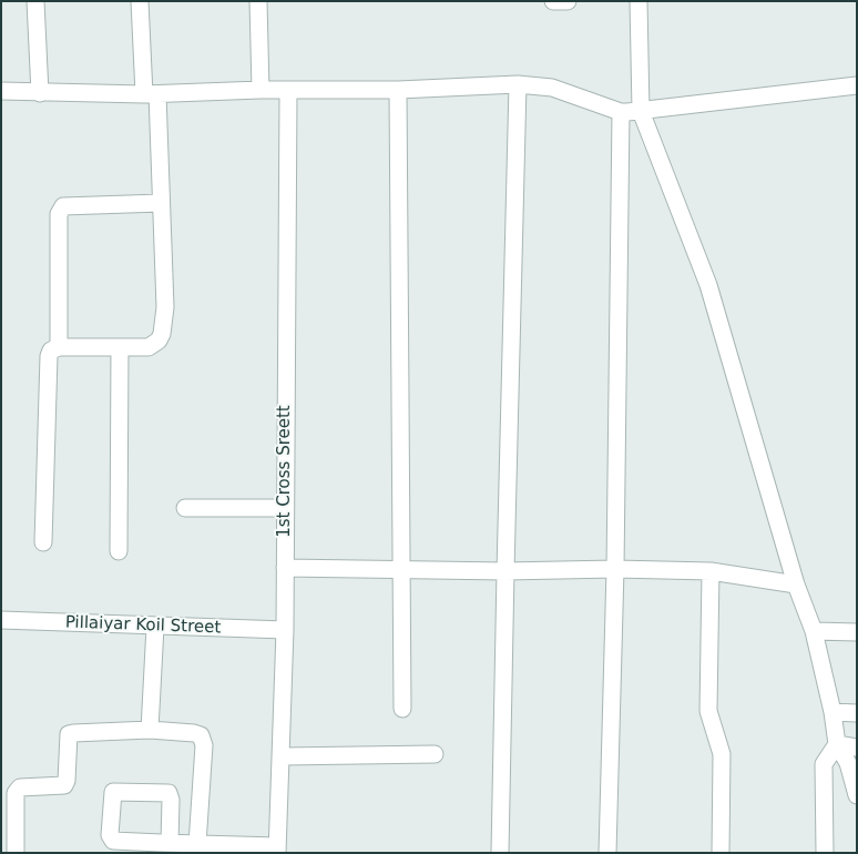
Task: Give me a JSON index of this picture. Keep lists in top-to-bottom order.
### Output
{
  "streets": {
    "street": ["1st Cross Sreett", "Pillaiyar Koil Street"]
  },
  "crossings": [
    ["1st Cross Sreett", "Pillaiyar Koil Street"]
  ]
}
